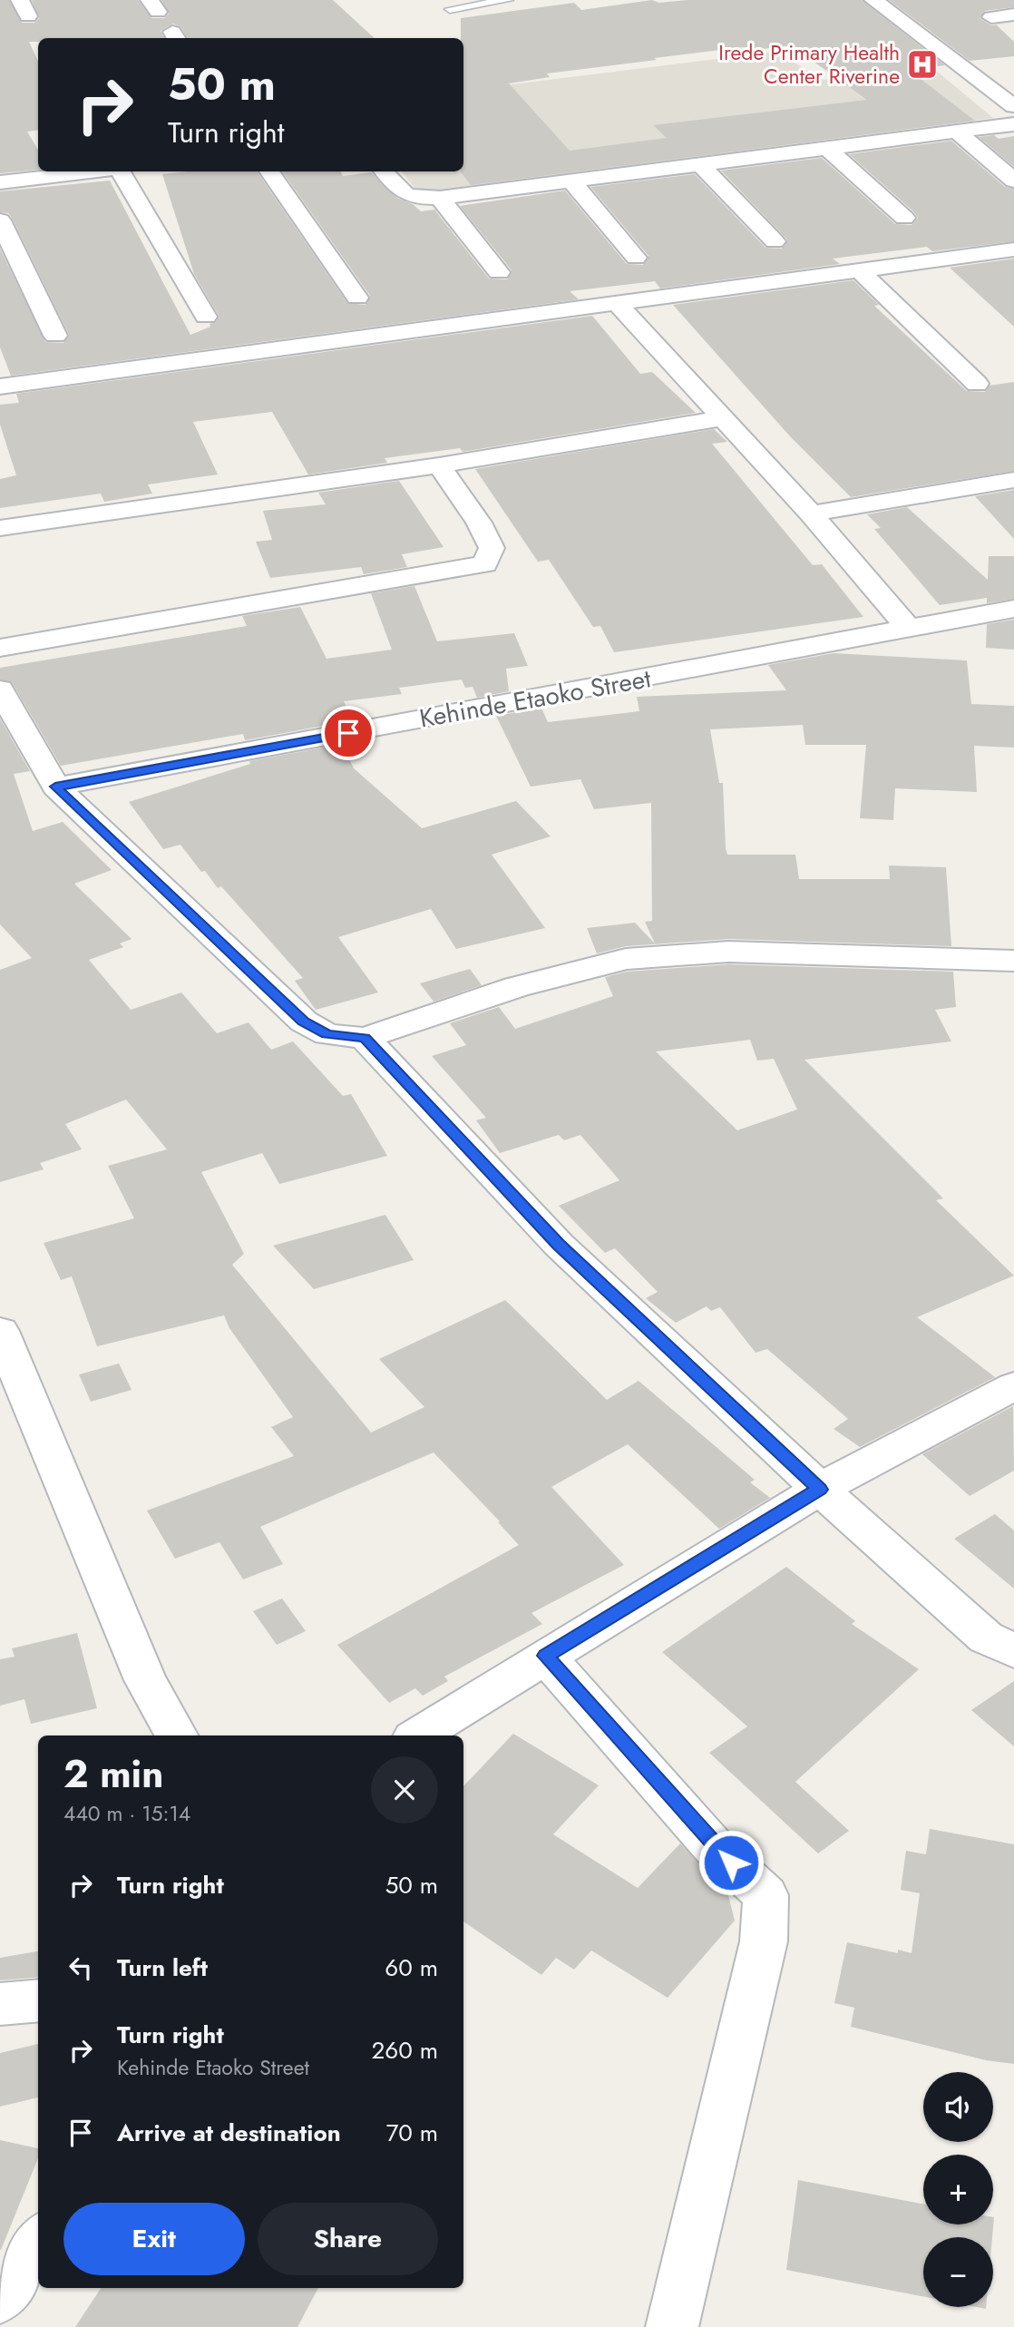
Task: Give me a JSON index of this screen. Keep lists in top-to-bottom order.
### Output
{
  "streets": {
    "street": ["Kehinde Etaoko Street"]
  },
  "places": {
    "hospital": ["Irede Primary Health Center Riverine"]
  },
  "page": {
    "turn": ["50 m", "Turn right"],
    "heading": ["2 min", "440 m · 15:14"],
    "list": [
      {
        "name": "Turn right",
        "value": "50 m"
      },
      {
        "name": "Turn left",
        "value": "60 m"
      },
      {
        "name": "Turn right",
        "note": "Kehinde Etaoko Street",
        "value": "260 m"
      },
      {
        "name": "Arrive at destination",
        "value": "70 m"
      }
    ],
    "map_buttons": ["+", "−"],
    "buttons": ["Exit", "Share"]
  }
}
